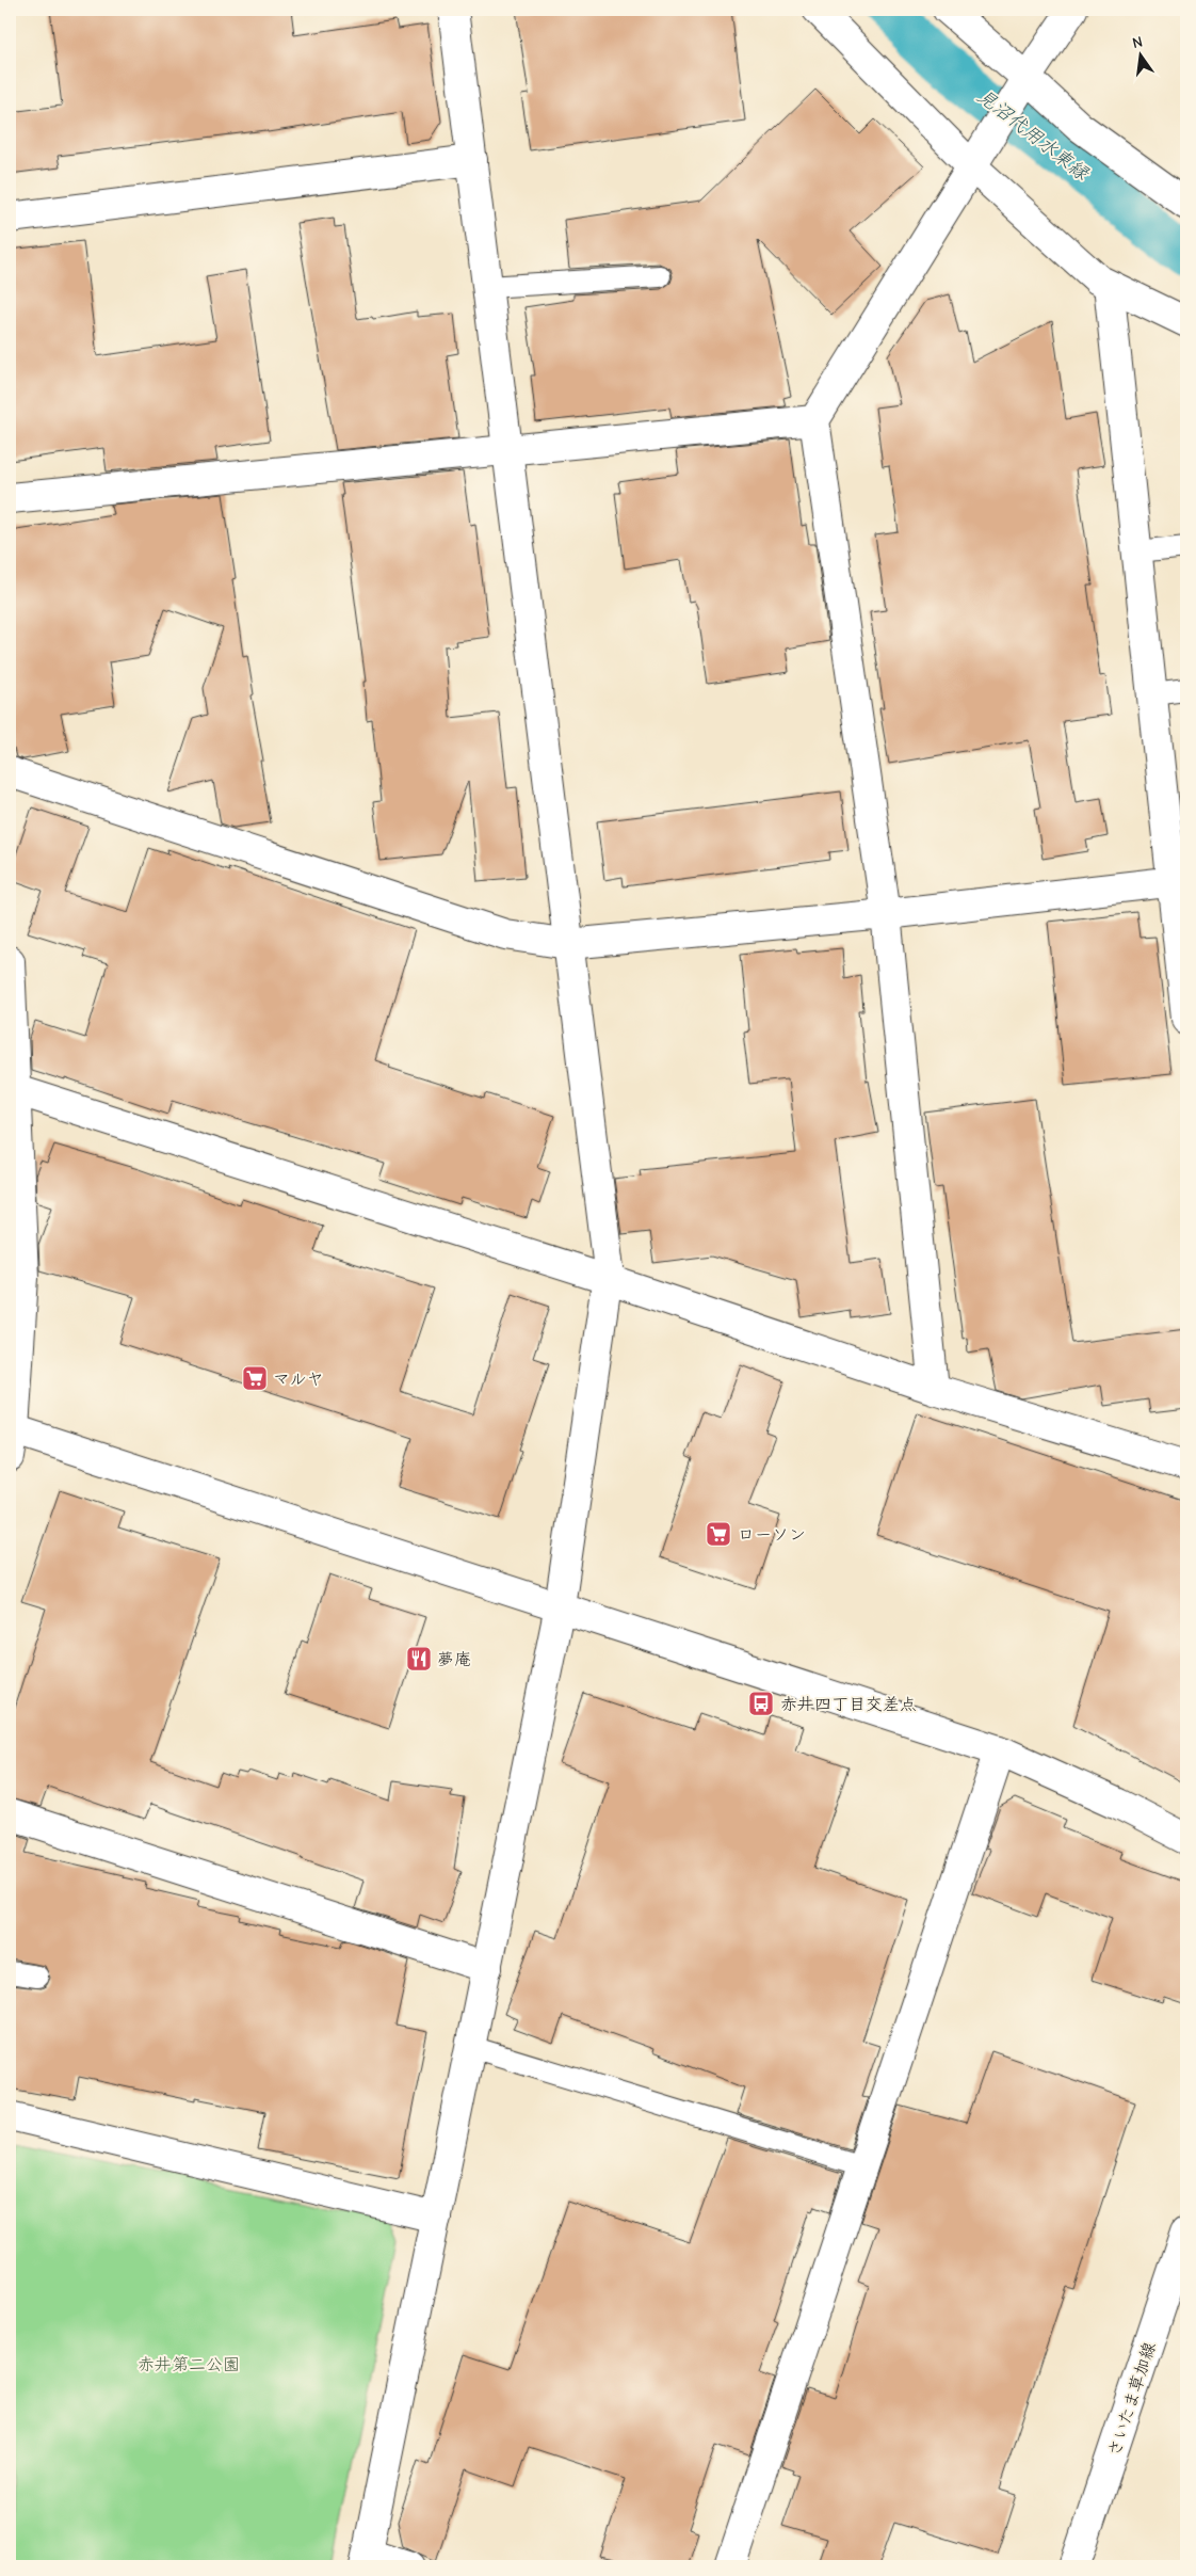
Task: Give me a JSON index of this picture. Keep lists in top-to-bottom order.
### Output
{
  "streets": {
    "street": ["さいたま草加線"]
  },
  "water": ["見沼代用水東縁"],
  "parks": ["赤井第二公園"],
  "places": {
    "supermarket": ["マルヤ", "ローソン"],
    "restaurant": ["夢庵"],
    "bus stop": ["赤井四丁目交差点"]
  },
  "north": "top"
}
